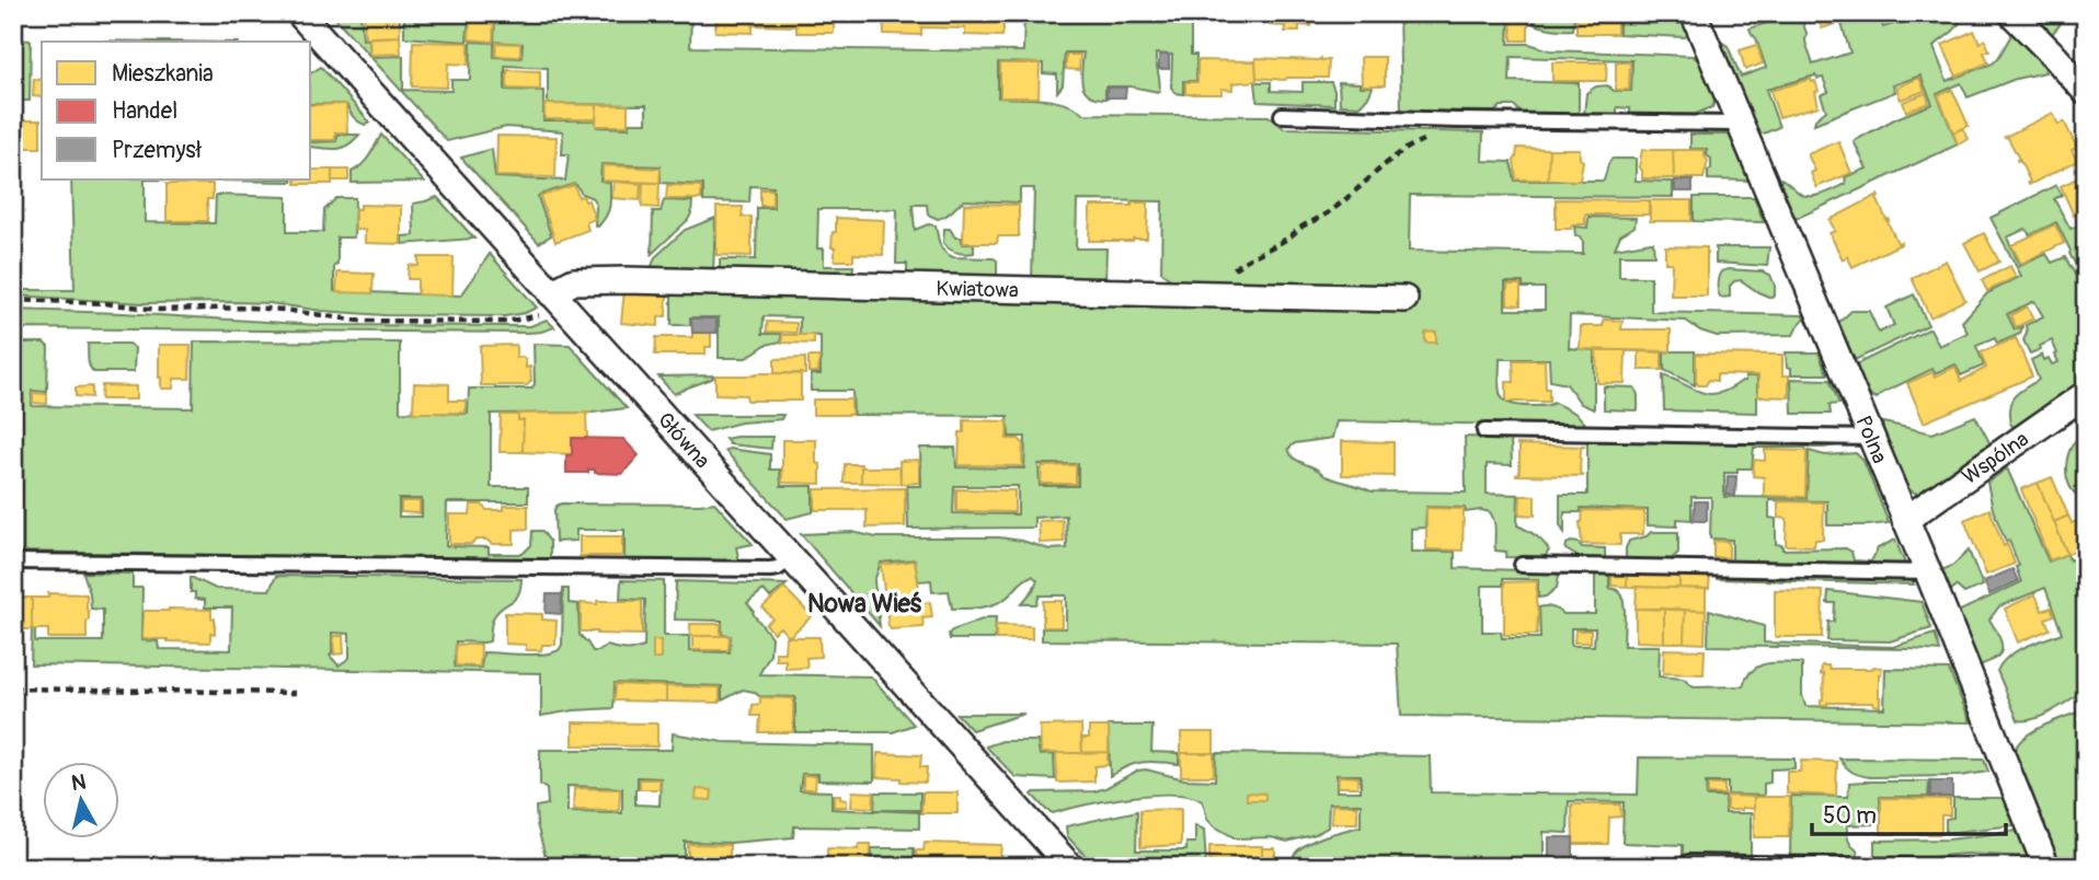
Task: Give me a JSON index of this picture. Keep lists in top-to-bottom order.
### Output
{
  "streets": {
    "street": [
      "Kwiatowa",
      "Polna",
      "Główna",
      "Wspólna"
    ]
  },
  "crossings": [
    ["Kwiatowa", "Główna"],
    ["Polna", "Wspólna"]
  ],
  "districts": ["Nowa Wieś"],
  "legend": ["Mieszkania", "Handel", "Przemysł"],
  "scale_bar": "50 m",
  "north": "top"
}
